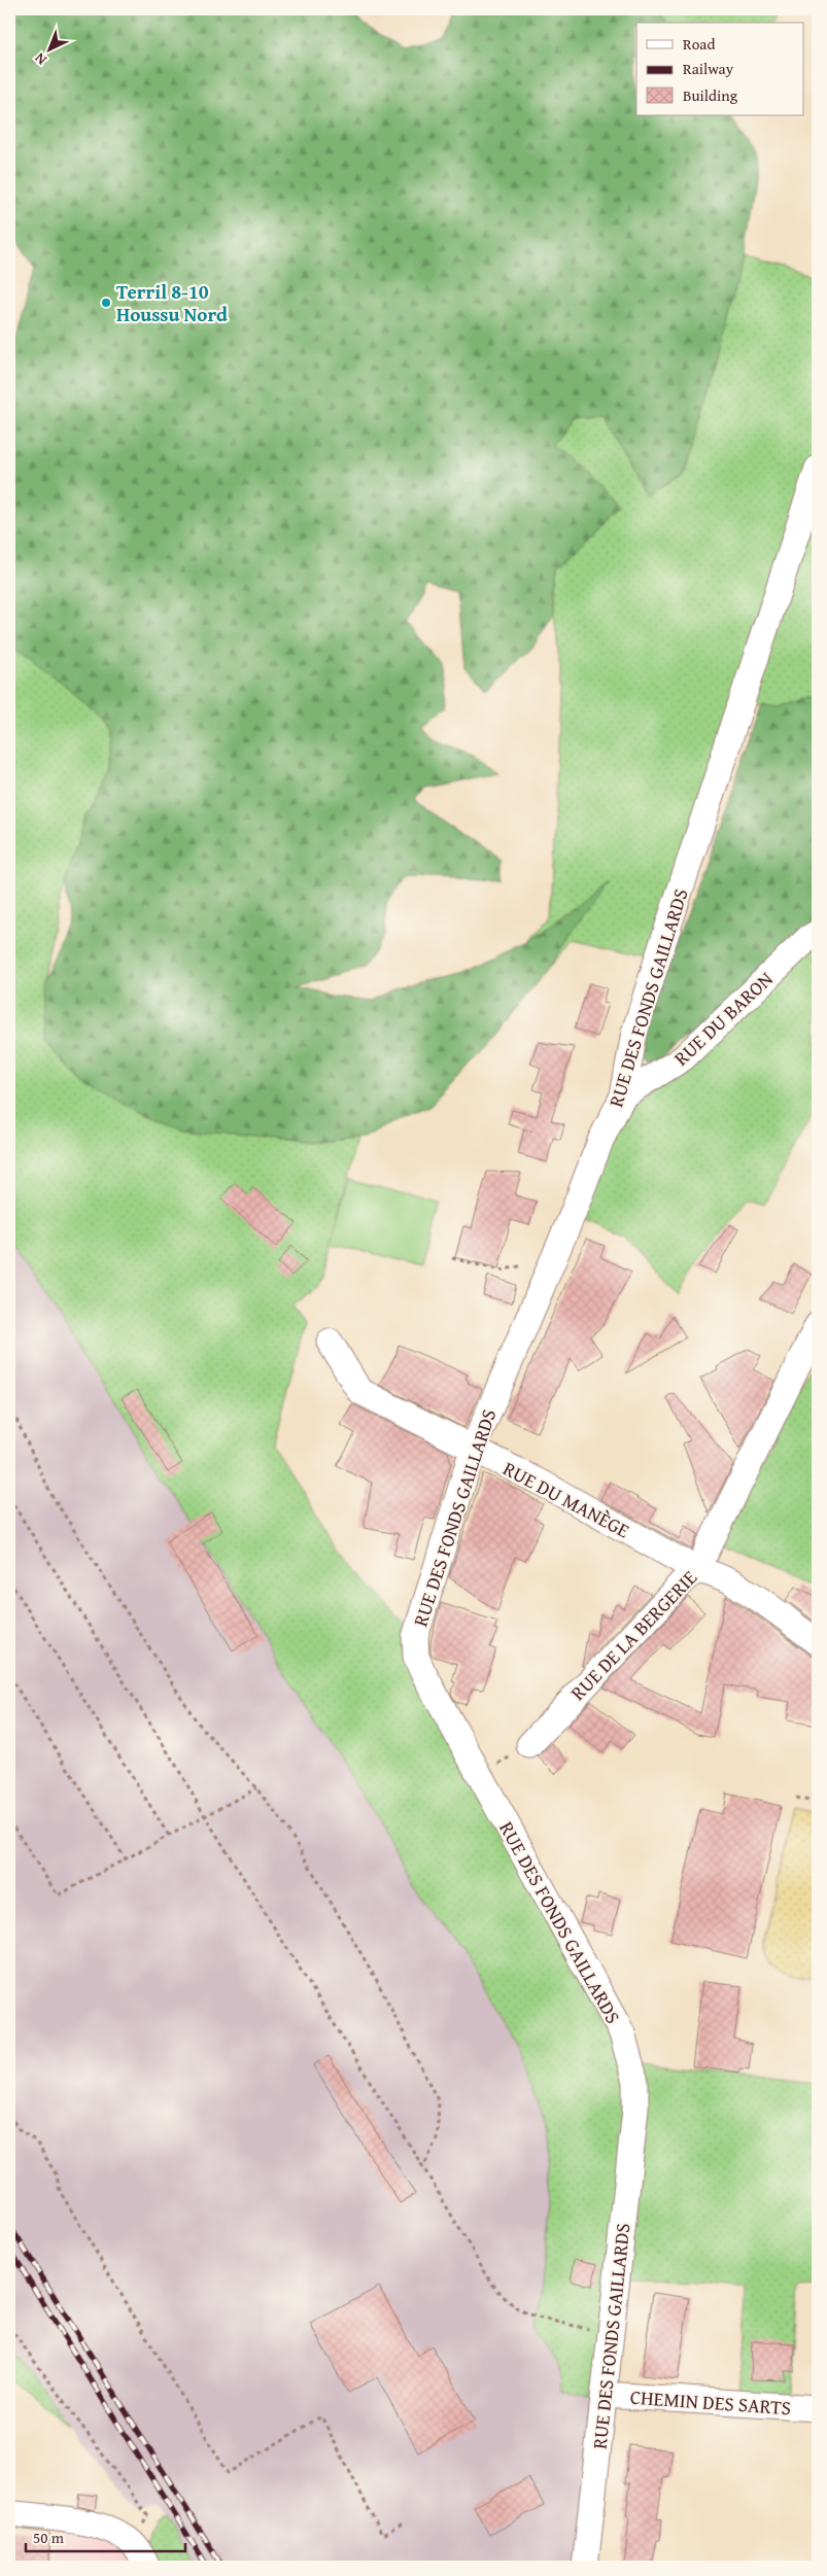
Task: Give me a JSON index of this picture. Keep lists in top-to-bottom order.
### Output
{
  "streets": {
    "street": [
      "RUE DES FONDS GAILLARDS",
      "RUE DU BARON",
      "RUE DU MANÈGE",
      "RUE DE LA BERGERIE",
      "CHEMIN DES SARTS"
    ]
  },
  "crossings": [
    ["RUE DES FONDS GAILLARDS", "RUE DU BARON"],
    ["RUE DES FONDS GAILLARDS", "RUE DU MANÈGE"],
    ["RUE DES FONDS GAILLARDS", "CHEMIN DES SARTS"],
    ["RUE DU MANÈGE", "RUE DE LA BERGERIE"]
  ],
  "places": ["Terril 8-10 Houssu Nord"],
  "legend": ["Road", "Railway", "Building"],
  "scale_bar": "50 m",
  "north": "bottom left"
}
